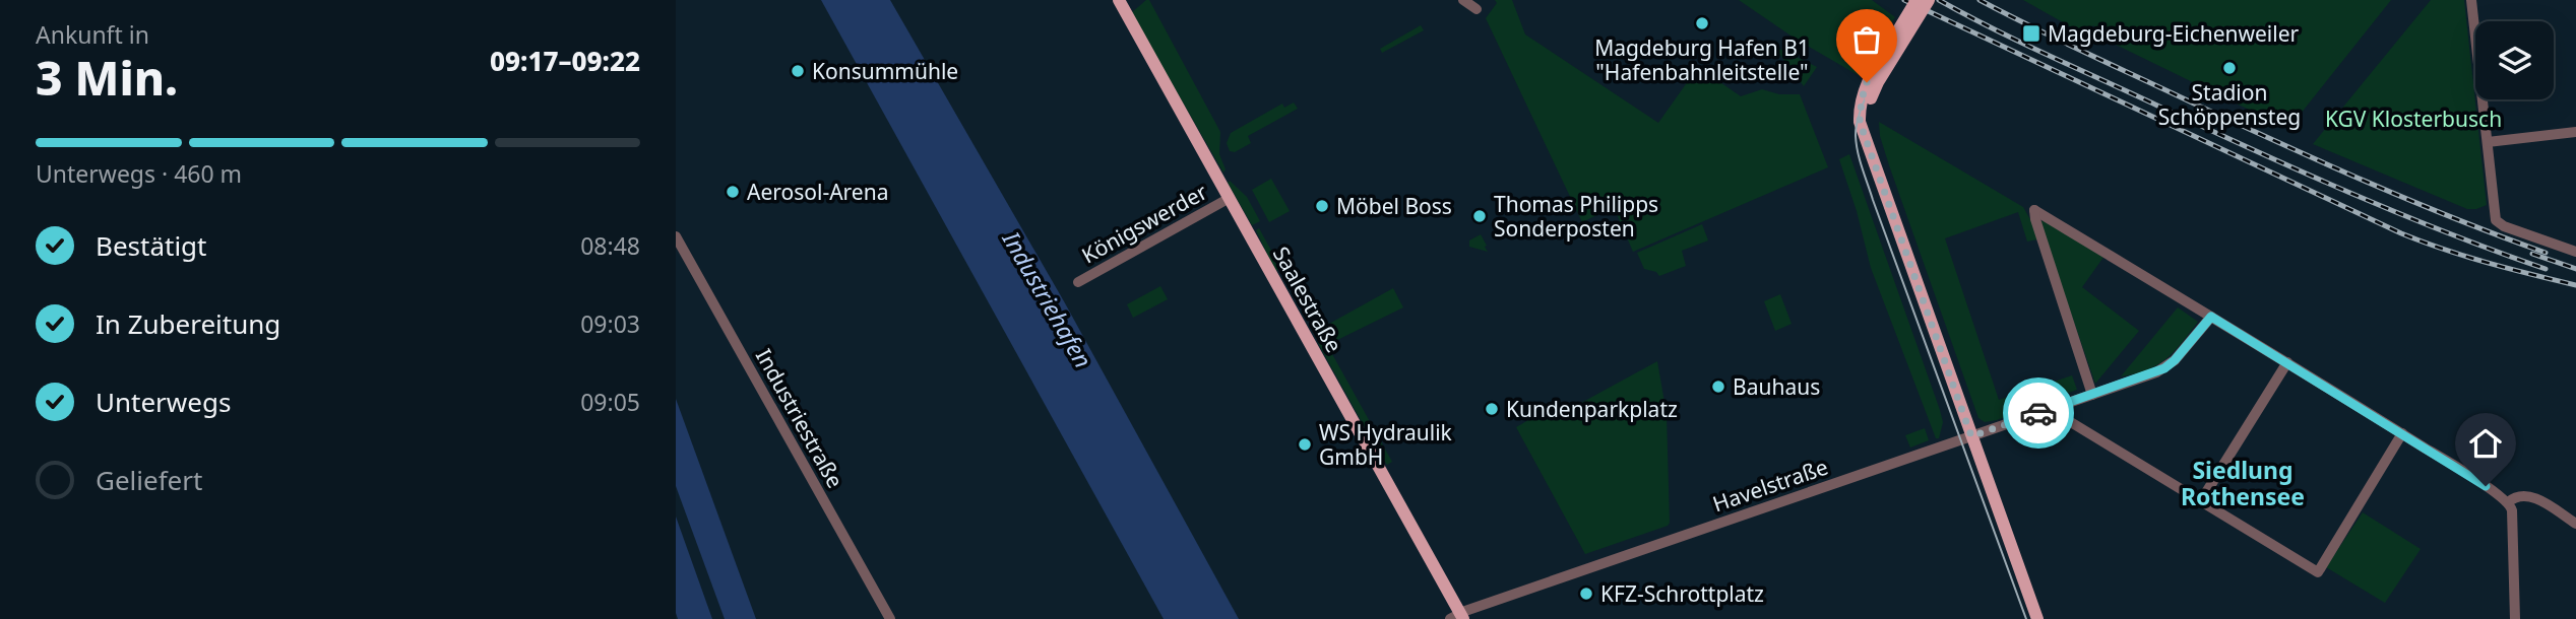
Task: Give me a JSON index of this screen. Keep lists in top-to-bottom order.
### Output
{
  "streets": {
    "main road": ["Saalestraße"],
    "street": ["Königswerder", "Industriestraße", "Havelstraße"]
  },
  "crossings": [
    ["Königswerder", "Saalestraße"],
    ["Saalestraße", "Havelstraße"]
  ],
  "districts": ["Siedlung Rothensee"],
  "water": ["Industriehafen"],
  "parks": ["KGV Klosterbusch"],
  "places": {
    "other": [
      "Magdeburg Hafen B1 \"Hafenbahnleitstelle\"",
      "Stadion Schöppensteg",
      "Konsummühle",
      "Aerosol-Arena",
      "Möbel Boss",
      "Thomas Philipps Sonderposten",
      "Bauhaus",
      "Kundenparkplatz",
      "WS Hydraulik GmbH",
      "KFZ-Schrottplatz"
    ],
    "transit": ["Magdeburg-Eichenweiler"]
  },
  "page": {
    "heading": ["3 Min.", "Ankunft in", "09:17–09:22"],
    "bar": "Unterwegs · 460 m",
    "list": [
      ["Bestätigt", "08:48"],
      ["In Zubereitung", "09:03"],
      ["Unterwegs", "09:05"],
      "Geliefert"
    ]
  }
}
